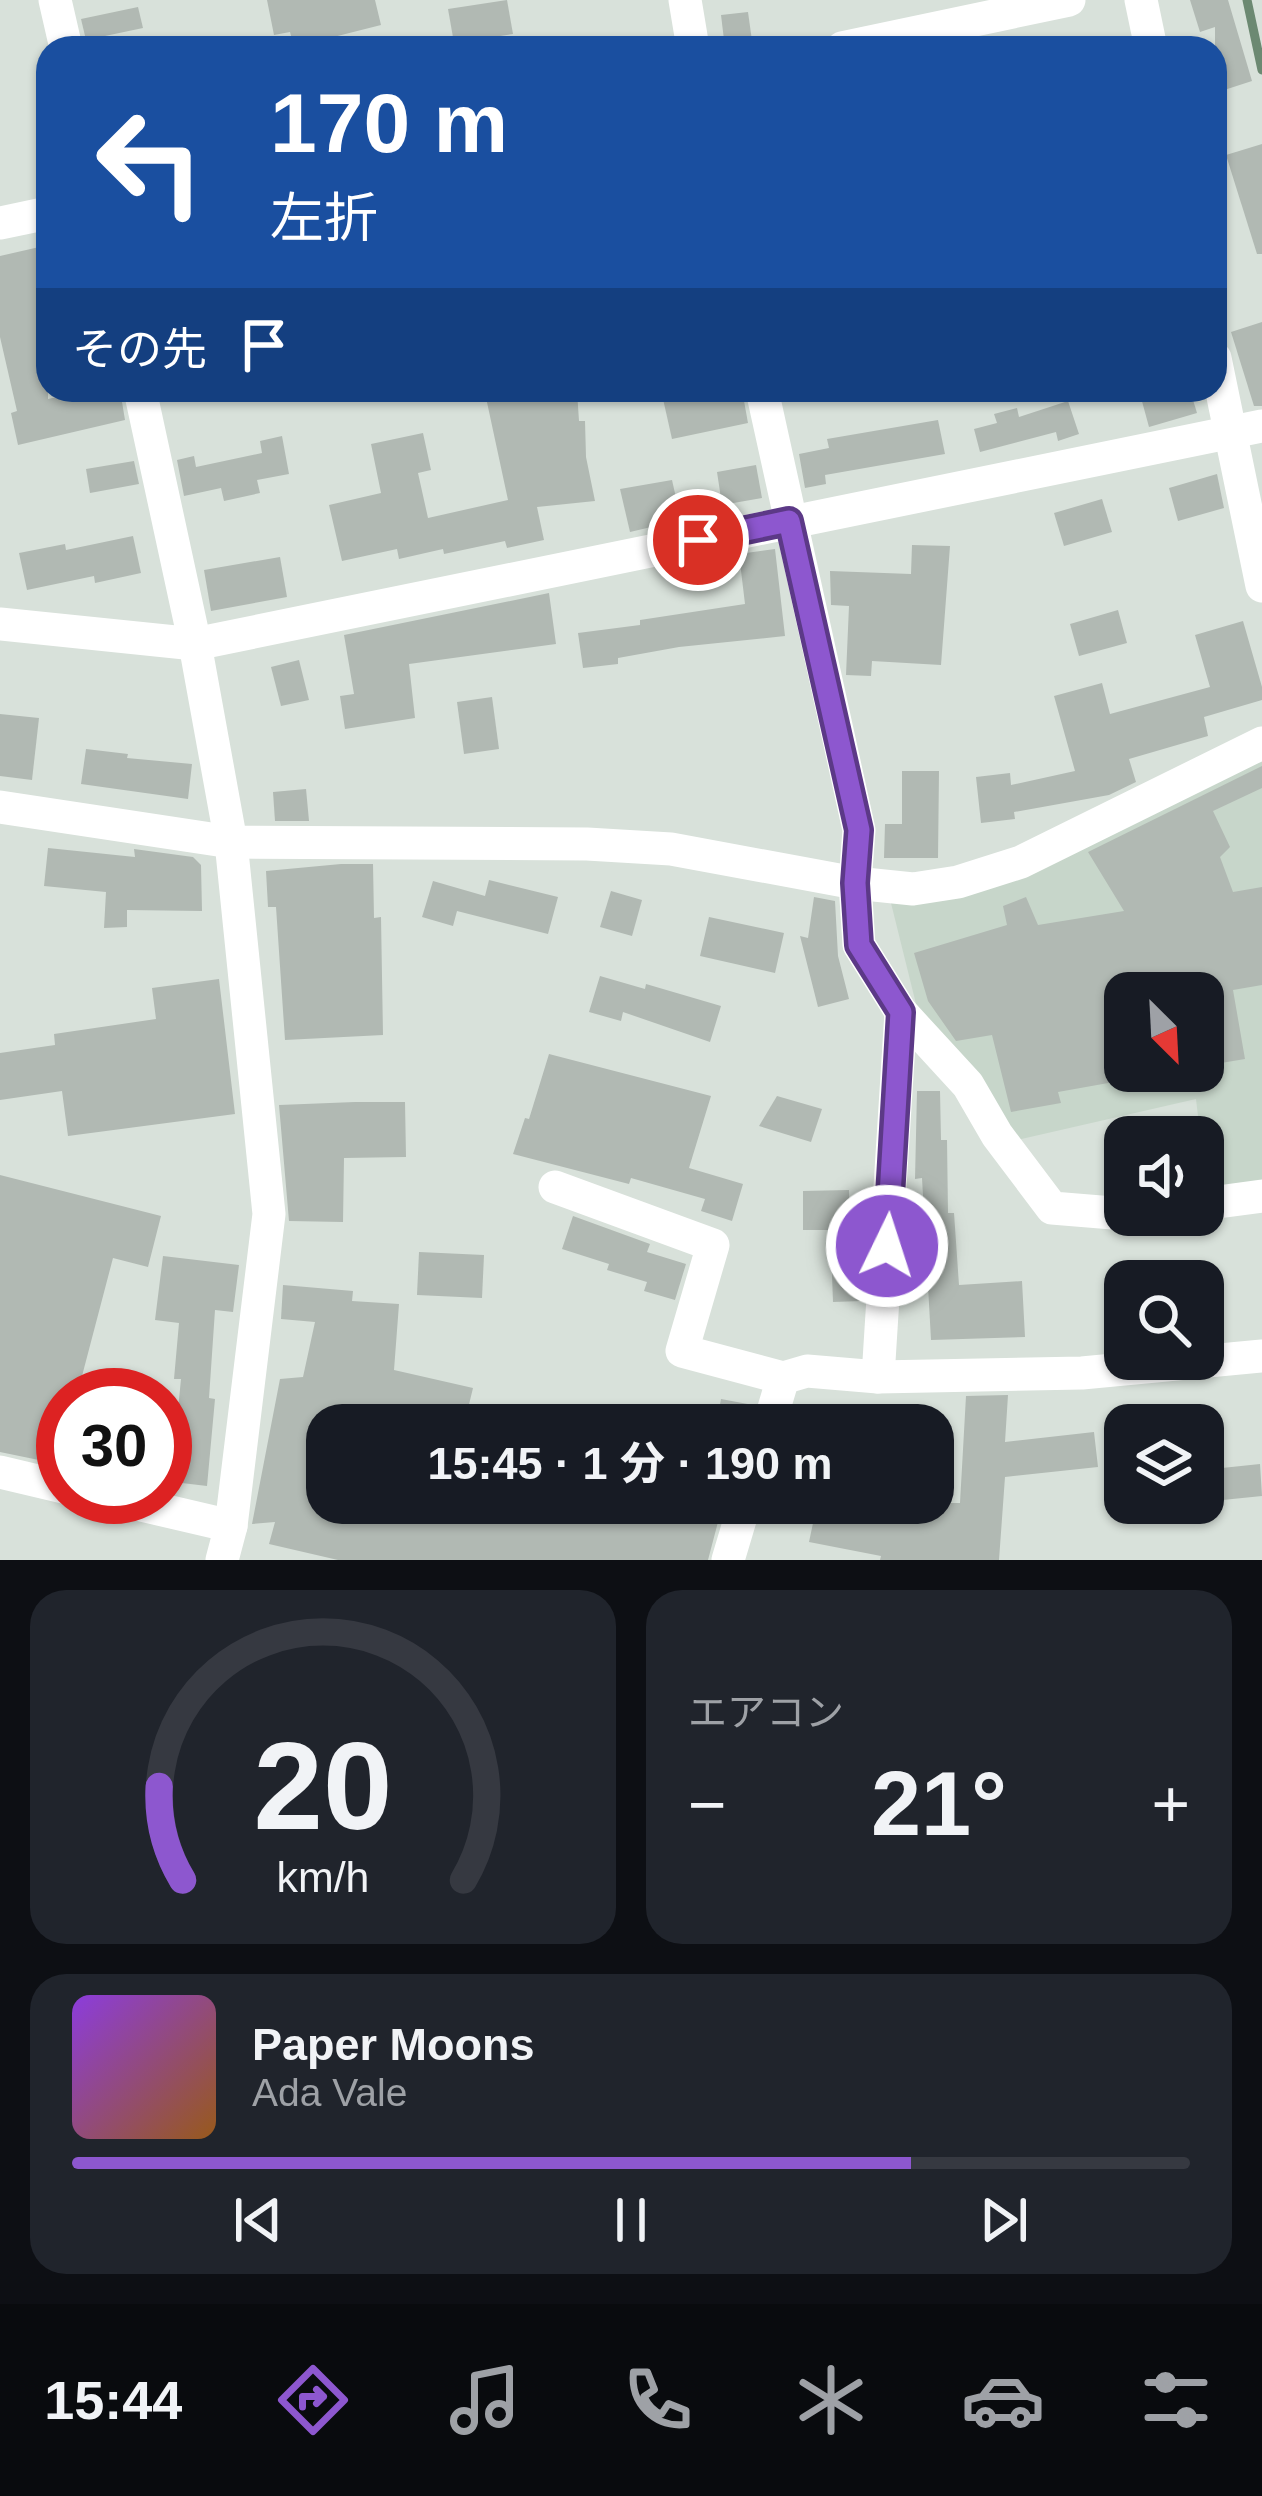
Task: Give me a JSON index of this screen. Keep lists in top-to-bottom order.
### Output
{
  "north": "bottom right",
  "page": {
    "turn": ["170 m", "左折"],
    "then": "その先",
    "limit": "30",
    "trip": "15:45 · 1 分 · 190 m",
    "tile": "エアコン",
    "heat": ["−", "21°", "+"],
    "song": ["Paper Moons", "Ada Vale"],
    "tabs": "15:44",
    "gauge": ["20", "km/h"]
  }
}
